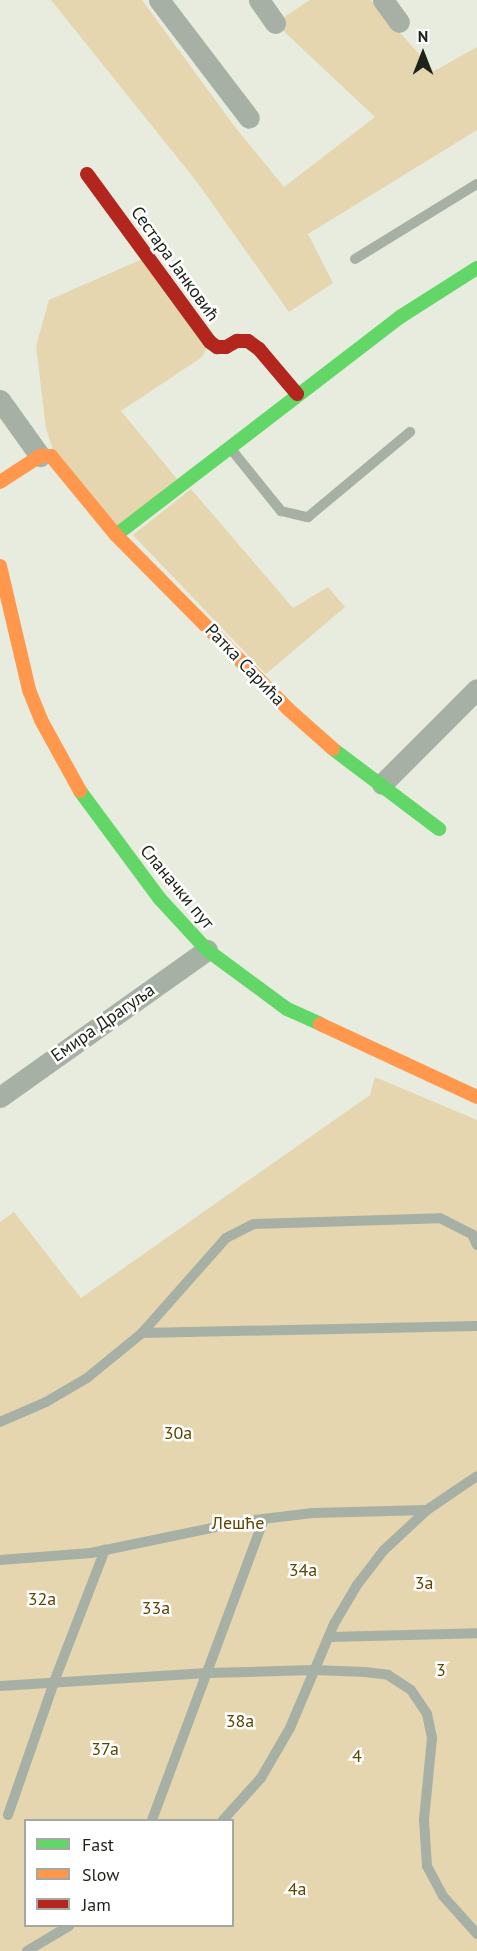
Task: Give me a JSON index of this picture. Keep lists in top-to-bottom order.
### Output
{
  "streets": {
    "street": [
      "Сестара Јанковић",
      "Ратка Сарића",
      "Сланачки пут",
      "Емира Драгуља"
    ]
  },
  "crossings": [
    ["Сланачки пут", "Емира Драгуља"]
  ],
  "parks": [
    "30a",
    "Лешће",
    "34a",
    "3a",
    "32a",
    "33a",
    "3",
    "38a",
    "37a",
    "4",
    "4a"
  ],
  "legend": ["Fast", "Slow", "Jam"],
  "north": "top"
}
